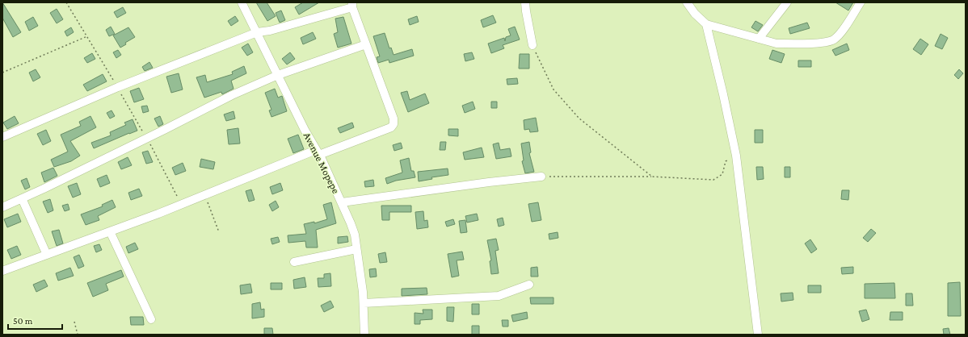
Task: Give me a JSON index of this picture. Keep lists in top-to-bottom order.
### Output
{
  "streets": {
    "street": ["Avenue Mopepe"]
  },
  "scale_bar": "50 m"
}
